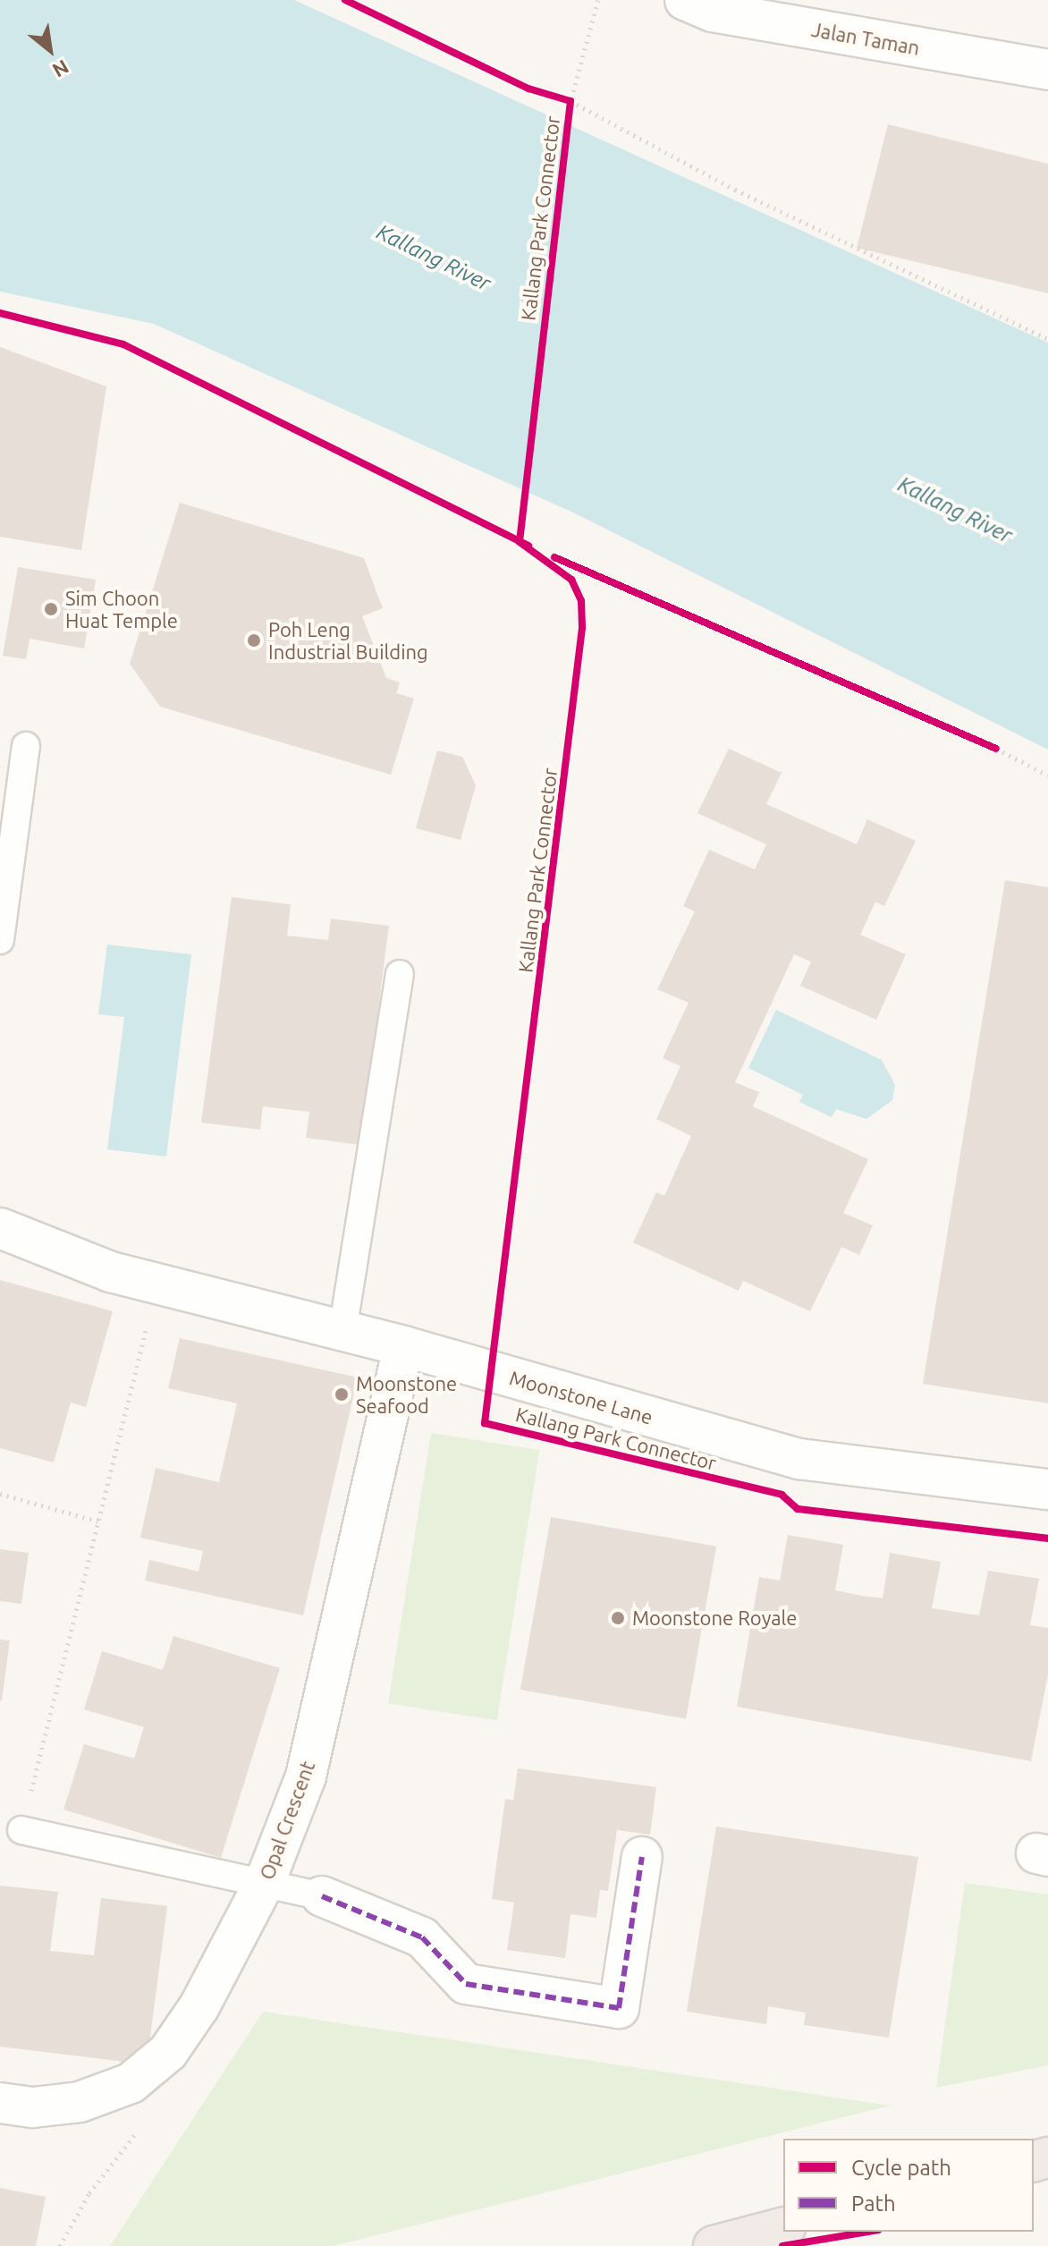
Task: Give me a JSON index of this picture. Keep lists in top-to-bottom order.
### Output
{
  "streets": {
    "street": ["Jalan Taman", "Moonstone Lane", "Opal Crescent"],
    "cycle path": ["Kallang Park Connector"]
  },
  "crossings": [
    ["Moonstone Lane", "Opal Crescent"]
  ],
  "water": ["Kallang River"],
  "places": [
    "Sim Choon Huat Temple",
    "Poh Leng Industrial Building",
    "Moonstone Seafood",
    "Moonstone Royale"
  ],
  "legend": ["Cycle path", "Path"],
  "north": "bottom right"
}
